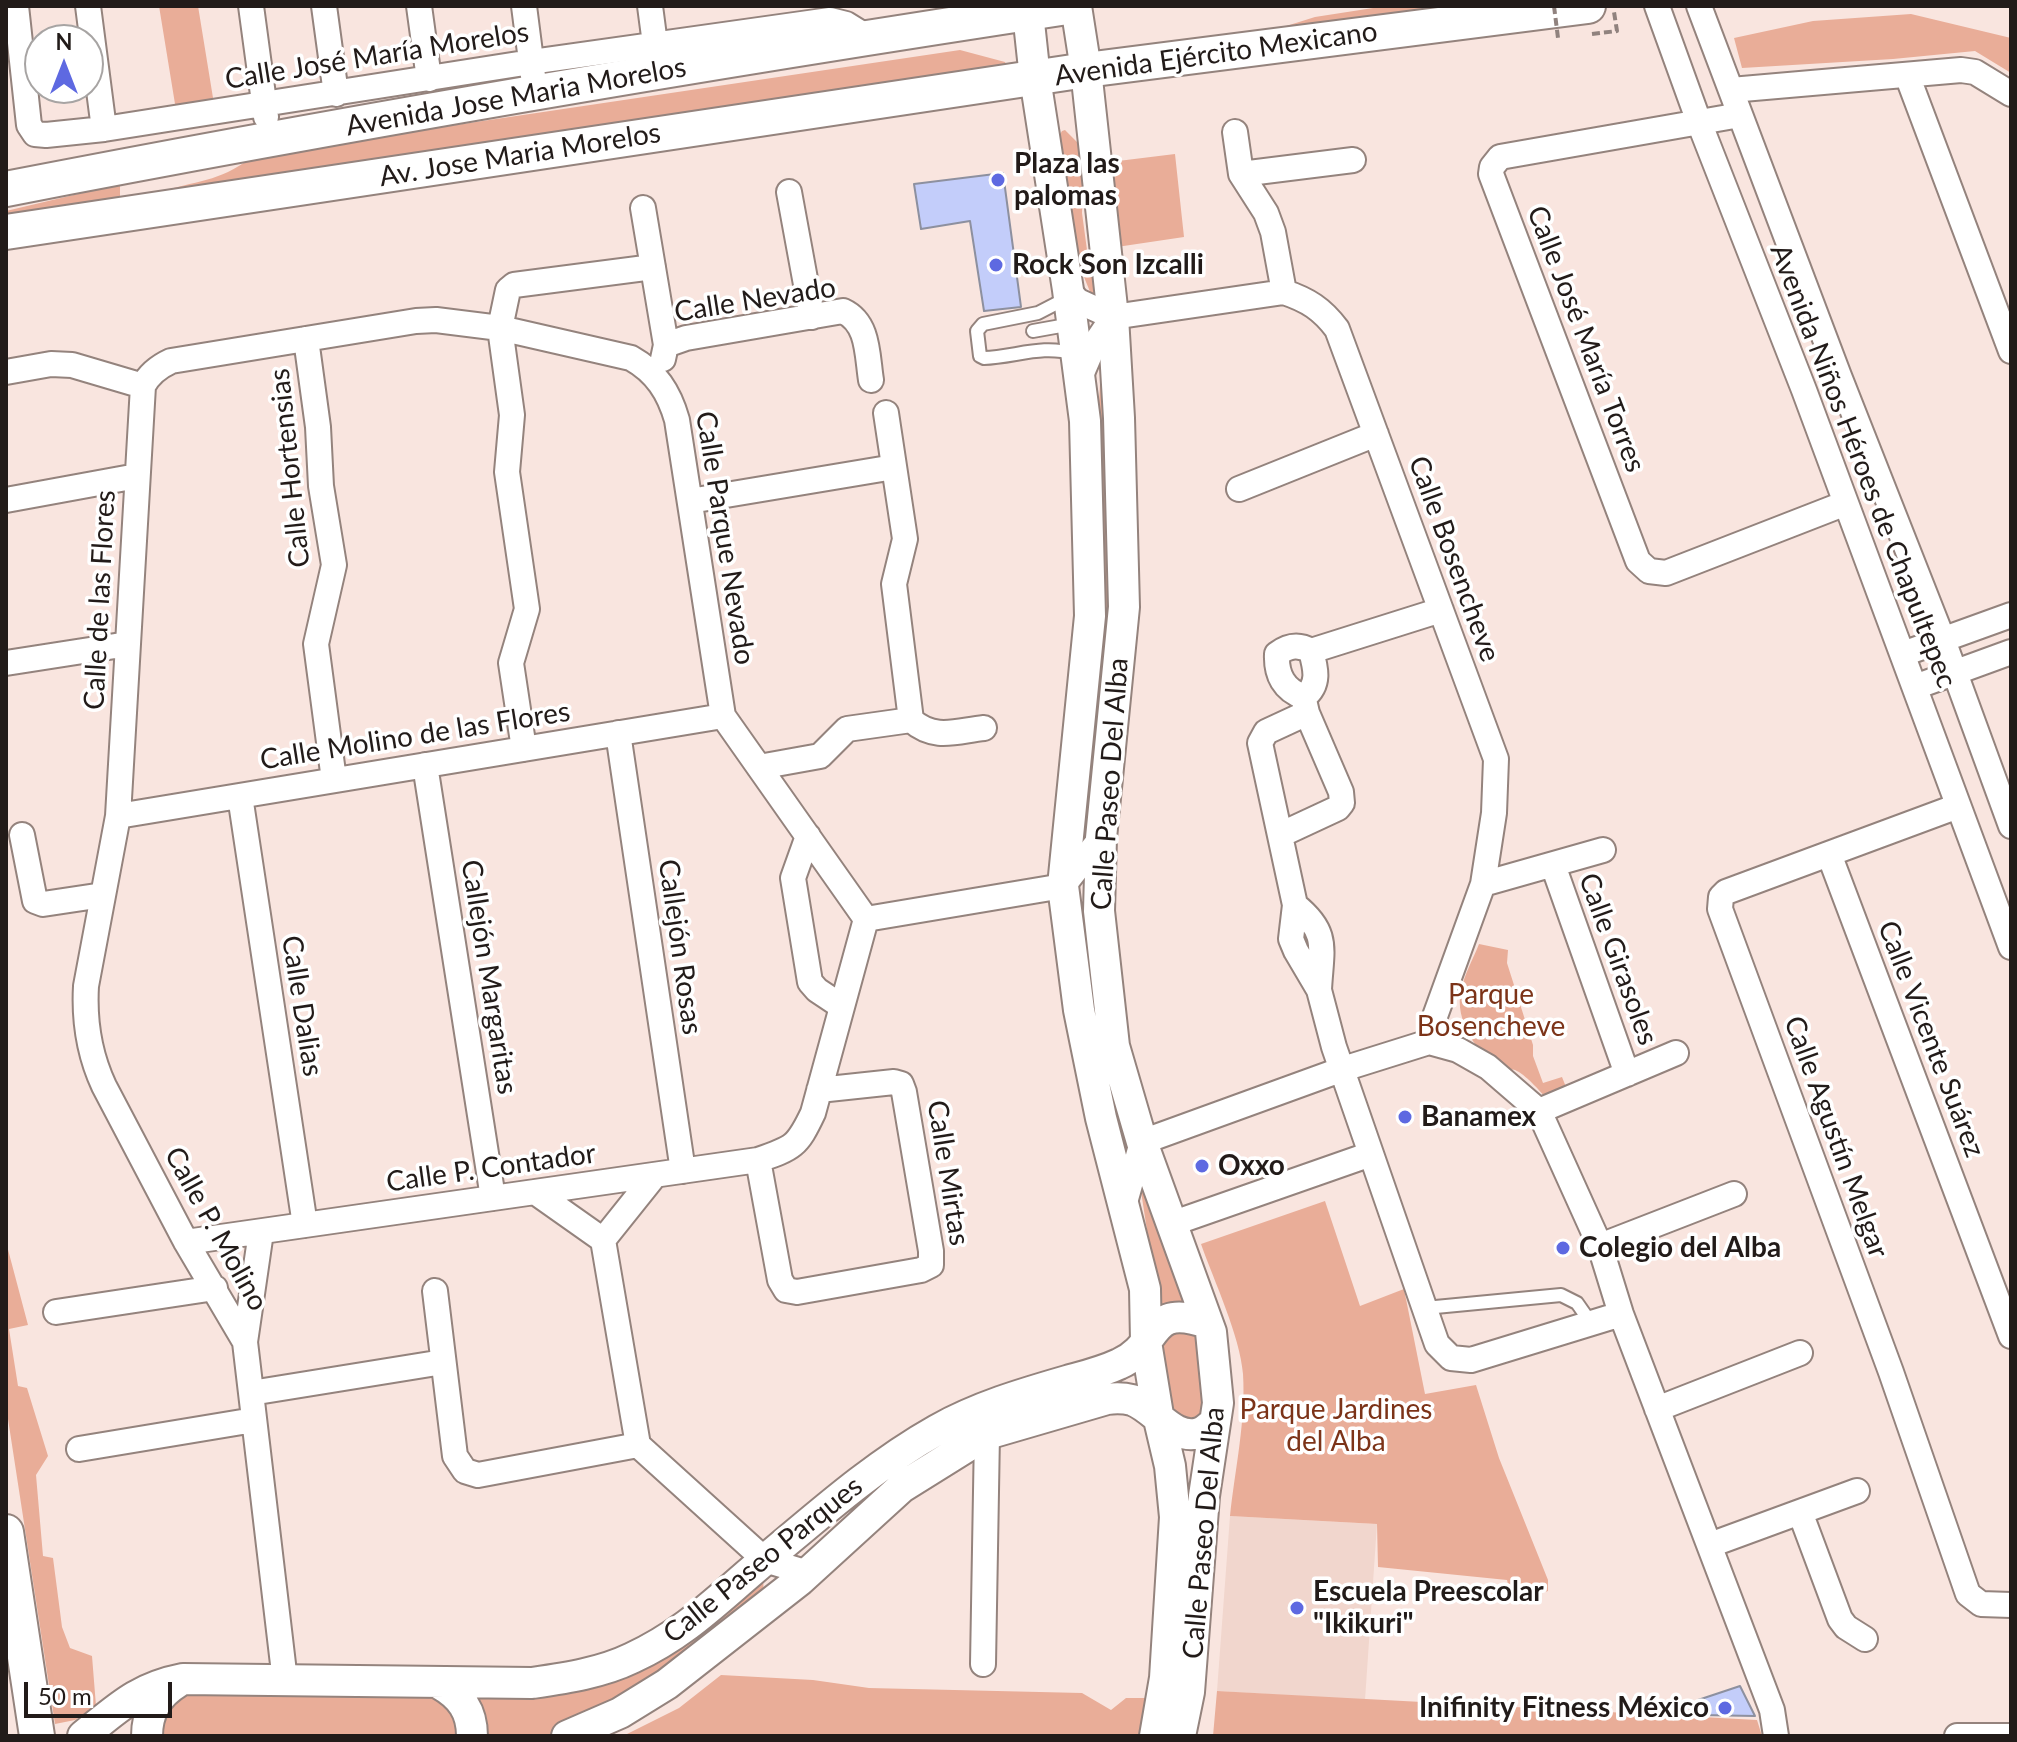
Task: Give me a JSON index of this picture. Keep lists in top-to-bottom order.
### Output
{
  "streets": {
    "main road": ["Avenida Ejército Mexicano", "Avenida Jose Maria Morelos", "Av. Jose Maria Morelos"],
    "street": [
      "Calle José María Morelos",
      "Calle Nevado",
      "Calle José María Torres",
      "Avenida Niños Héroes de Chapultepec",
      "Calle Hortensias",
      "Calle Parque Nevado",
      "Calle Bosencheve",
      "Calle de las Flores",
      "Calle Molino de las Flores",
      "Calle Paseo Del Alba",
      "Callejón Rosas",
      "Calle Girasoles",
      "Callejón Margaritas",
      "Calle Dalias",
      "Calle Vicente Suárez",
      "Calle Agustín Melgar",
      "Calle P. Contador",
      "Calle Mirtas",
      "Calle P. Molino",
      "Calle Paseo Parques"
    ]
  },
  "crossings": [
    ["Avenida Ejército Mexicano", "Av. Jose Maria Morelos"],
    ["Avenida Ejército Mexicano", "Calle Paseo Del Alba"],
    ["Calle José María Morelos", "Avenida Jose Maria Morelos"],
    ["Avenida Jose Maria Morelos", "Calle Paseo Del Alba"],
    ["Av. Jose Maria Morelos", "Calle Paseo Del Alba"],
    ["Calle José María Torres", "Avenida Niños Héroes de Chapultepec"],
    ["Avenida Niños Héroes de Chapultepec", "Calle Agustín Melgar"],
    ["Calle Hortensias", "Calle Parque Nevado"],
    ["Calle Hortensias", "Calle Molino de las Flores"],
    ["Calle Parque Nevado", "Calle de las Flores"],
    ["Calle Parque Nevado", "Calle Molino de las Flores"],
    ["Calle Bosencheve", "Calle Girasoles"],
    ["Calle de las Flores", "Calle Molino de las Flores"],
    ["Calle de las Flores", "Calle P. Molino"],
    ["Calle Molino de las Flores", "Callejón Rosas"],
    ["Calle Molino de las Flores", "Callejón Margaritas"],
    ["Calle Molino de las Flores", "Calle Dalias"],
    ["Calle Molino de las Flores", "Calle P. Molino"],
    ["Calle Paseo Del Alba", "Calle Paseo Parques"],
    ["Callejón Rosas", "Calle P. Contador"],
    ["Callejón Margaritas", "Calle P. Contador"],
    ["Calle Dalias", "Calle P. Contador"],
    ["Calle Vicente Suárez", "Calle Agustín Melgar"],
    ["Calle P. Contador", "Calle Mirtas"],
    ["Calle P. Contador", "Calle P. Molino"],
    ["Calle P. Molino", "Calle Paseo Parques"]
  ],
  "parks": ["Parque Bosencheve", "Parque Jardines del Alba"],
  "places": [
    "Plaza las palomas",
    "Rock Son Izcalli",
    "Banamex",
    "Oxxo",
    "Colegio del Alba",
    "Escuela Preescolar \"Ikikuri\"",
    "Inifinity Fitness México"
  ],
  "scale_bar": "50 m",
  "north": "top"
}
